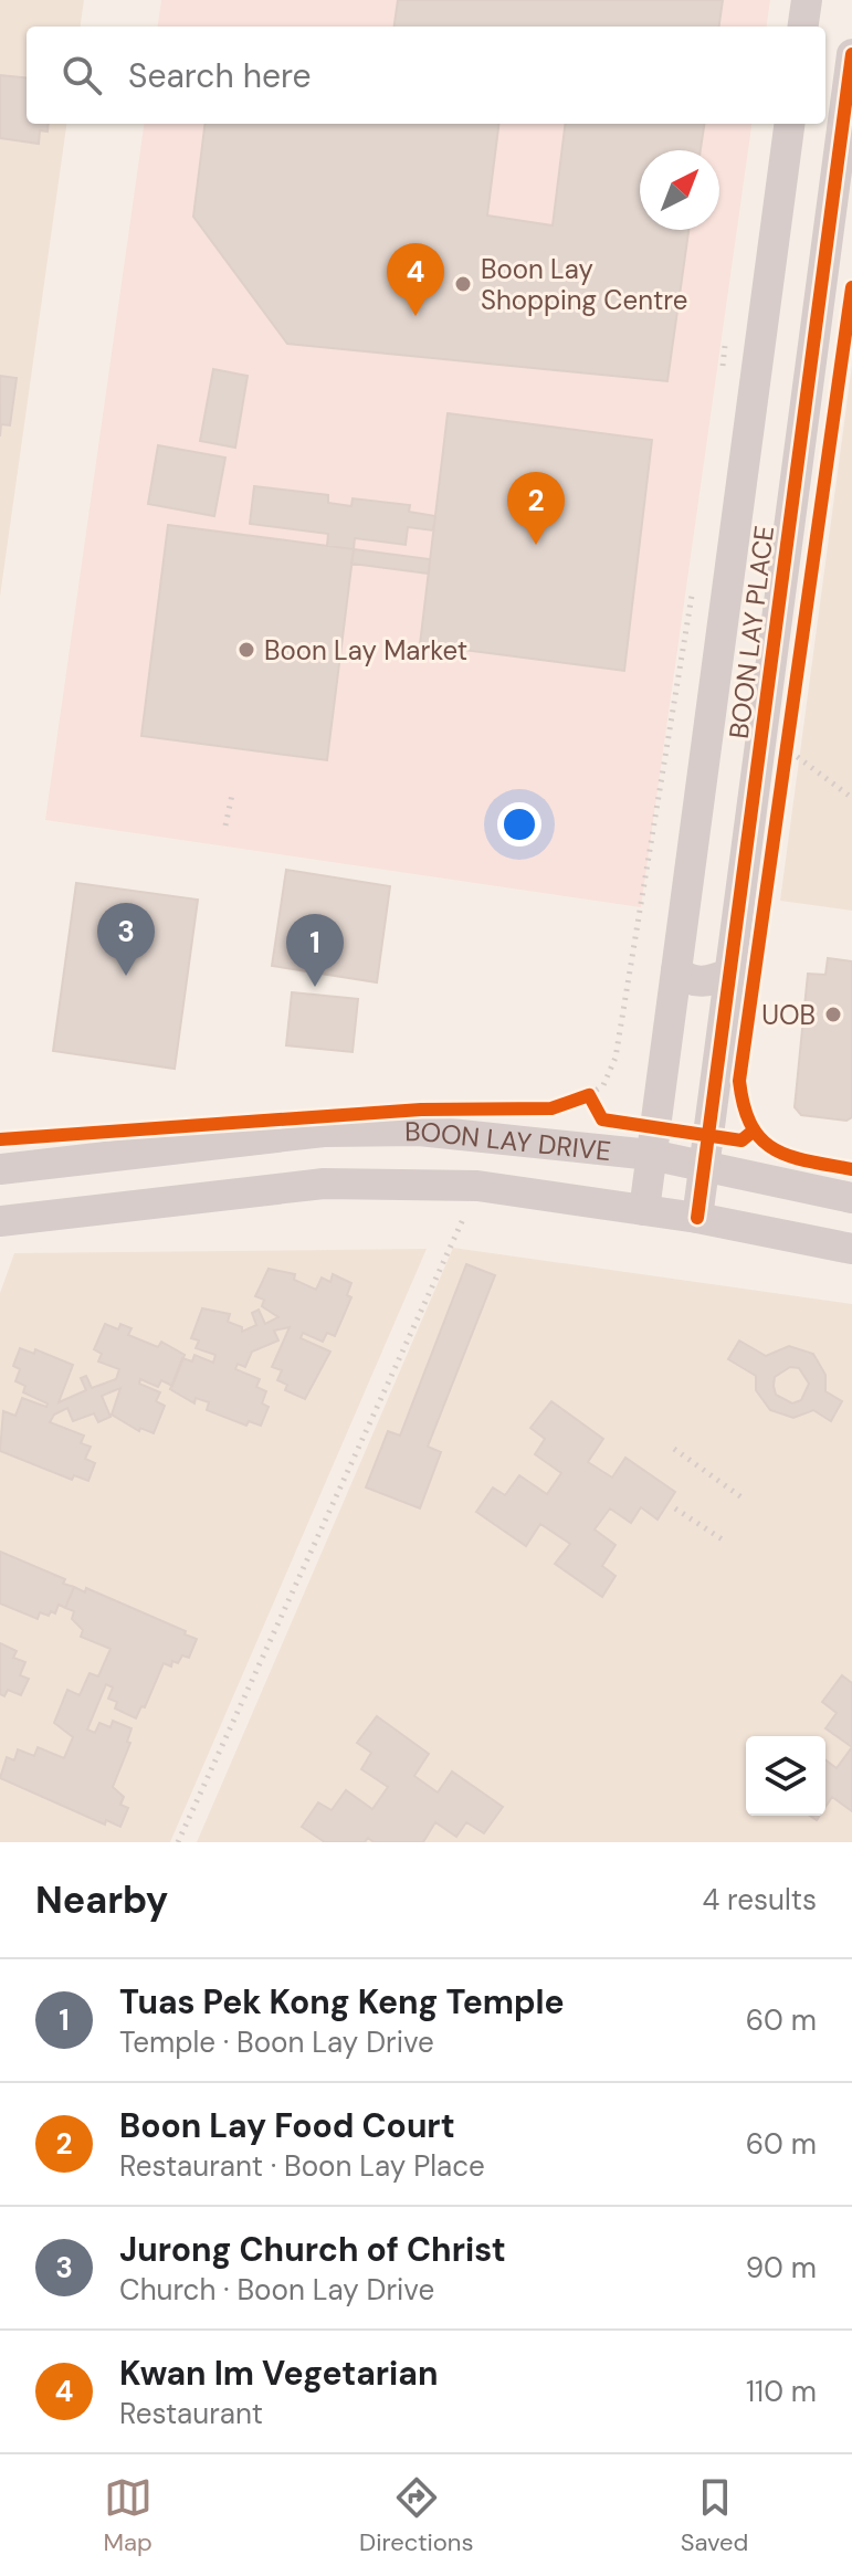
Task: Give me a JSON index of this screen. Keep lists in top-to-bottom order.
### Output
{
  "streets": {
    "street": ["BOON LAY PLACE", "BOON LAY DRIVE"]
  },
  "crossings": [
    ["BOON LAY PLACE", "BOON LAY DRIVE"]
  ],
  "places": ["Boon Lay Shopping Centre", "Boon Lay Market", "UOB"],
  "north": "top right",
  "page": {
    "search": "Search here",
    "pins": [
      "4",
      "2",
      "3",
      "1"
    ],
    "heading": ["Nearby", "4 results"],
    "list": [
      {
        "mark": "1",
        "name": "Tuas Pek Kong Keng Temple",
        "note": "Temple · Boon Lay Drive",
        "value": "60 m"
      },
      {
        "mark": "2",
        "name": "Boon Lay Food Court",
        "note": "Restaurant · Boon Lay Place",
        "value": "60 m"
      },
      {
        "mark": "3",
        "name": "Jurong Church of Christ",
        "note": "Church · Boon Lay Drive",
        "value": "90 m"
      },
      {
        "mark": "4",
        "name": "Kwan Im Vegetarian",
        "note": "Restaurant",
        "value": "110 m"
      }
    ],
    "nav": ["Map", "Directions", "Saved"]
  }
}
